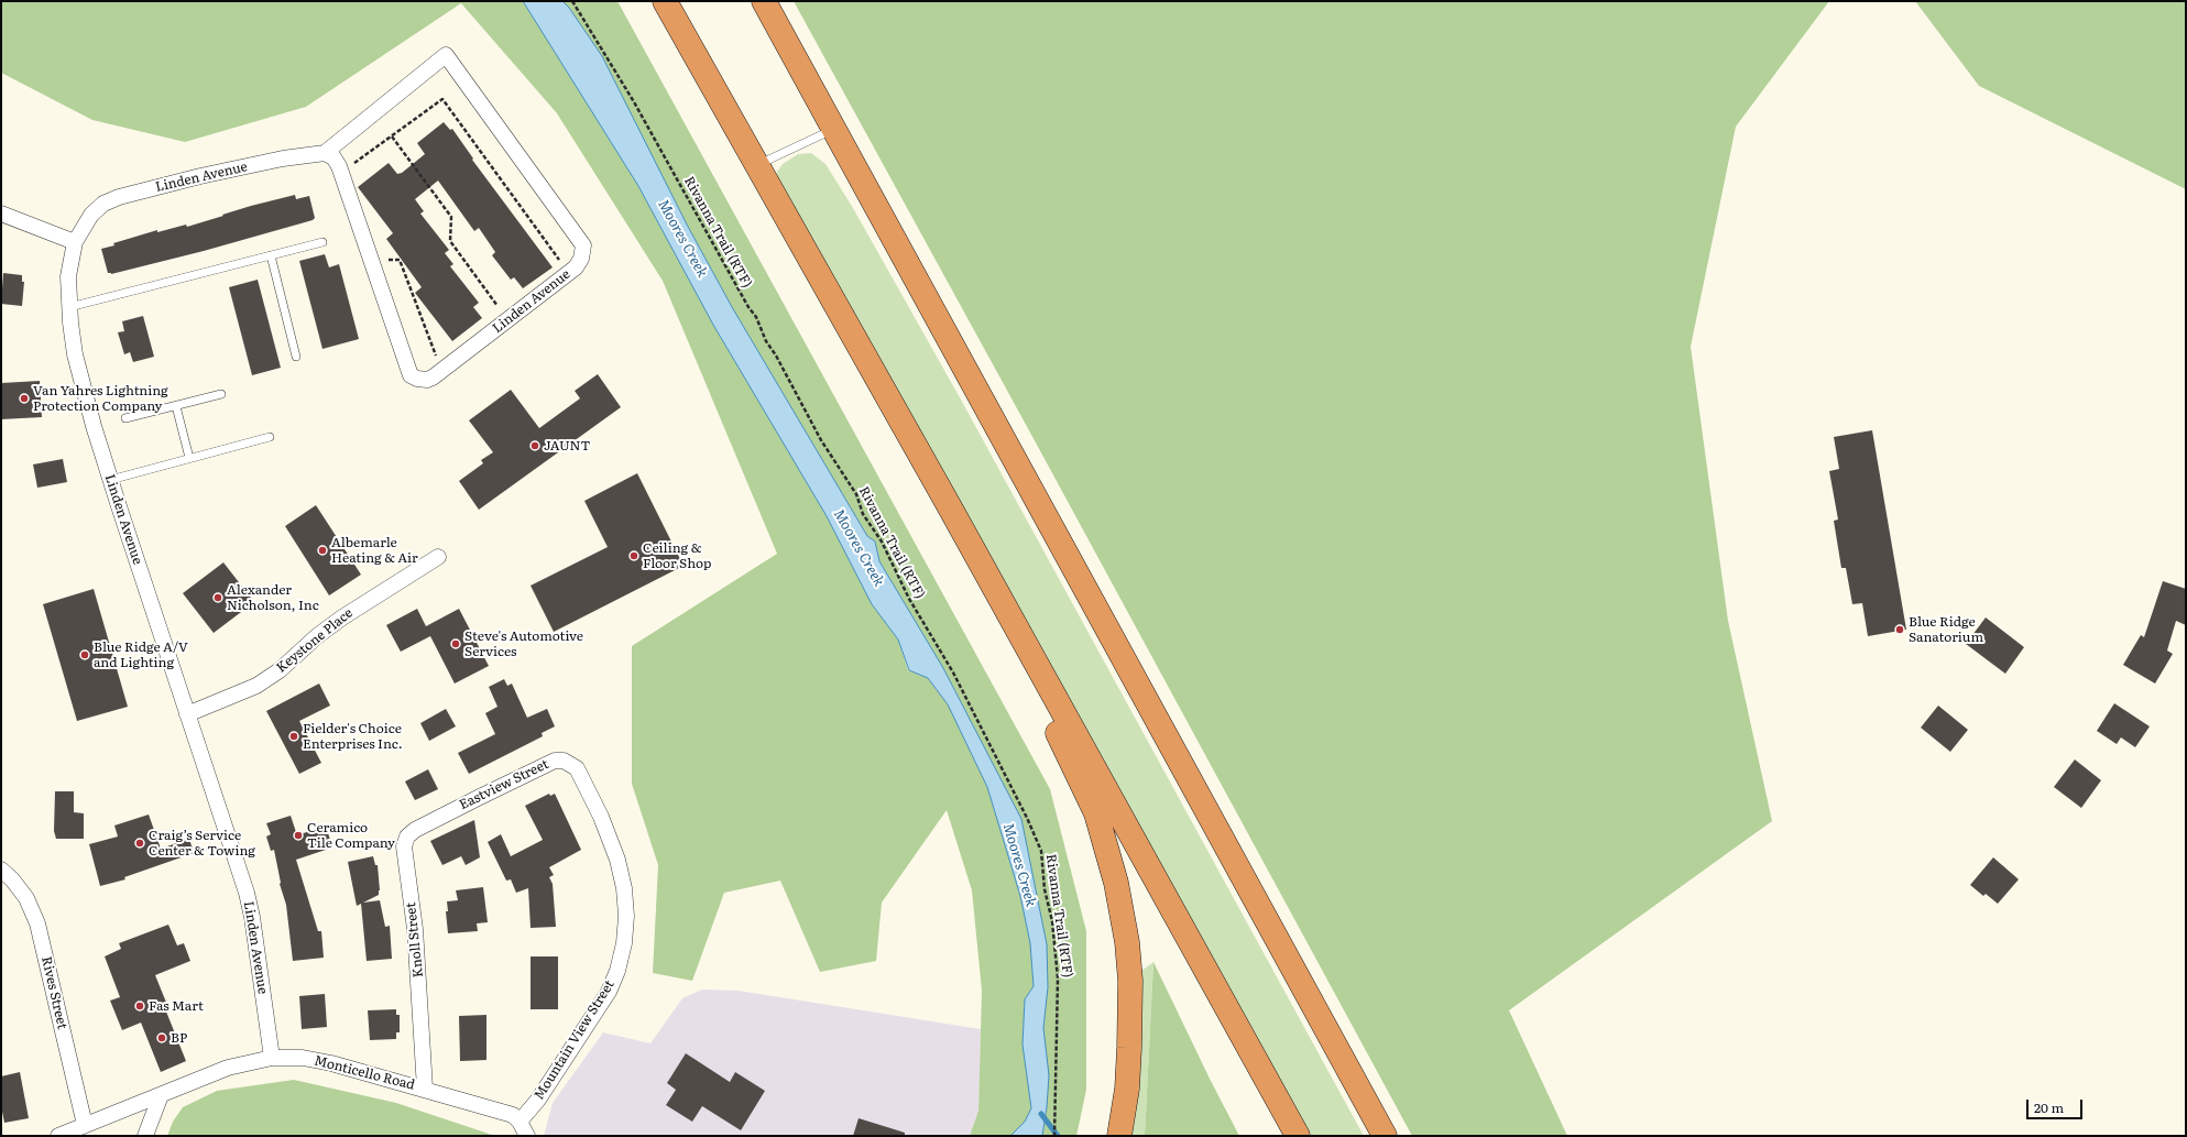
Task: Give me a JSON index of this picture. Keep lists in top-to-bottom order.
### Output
{
  "streets": {
    "street": [
      "Linden Avenue",
      "Keystone Place",
      "Eastview Street",
      "Knoll Street",
      "Rives Street",
      "Mountain View Street",
      "Monticello Road"
    ],
    "path": ["Rivanna Trail (RTF)"]
  },
  "crossings": [
    ["Linden Avenue", "Keystone Place"],
    ["Linden Avenue", "Monticello Road"],
    ["Eastview Street", "Knoll Street"],
    ["Eastview Street", "Mountain View Street"],
    ["Knoll Street", "Monticello Road"],
    ["Rives Street", "Monticello Road"],
    ["Mountain View Street", "Monticello Road"]
  ],
  "water": ["Moores Creek"],
  "places": [
    "Van Yahres Lightning Protection Company",
    "JAUNT",
    "Albemarle Heating & Air",
    "Ceiling & Floor Shop",
    "Alexander Nicholson, Inc",
    "Blue Ridge Sanatorium",
    "Steve's Automotive Services",
    "Blue Ridge A/V and Lighting",
    "Fielder's Choice Enterprises Inc.",
    "Ceramico Tile Company",
    "Craig’s Service Center & Towing",
    "Fas Mart",
    "BP"
  ],
  "scale_bar": "20 m"
}
